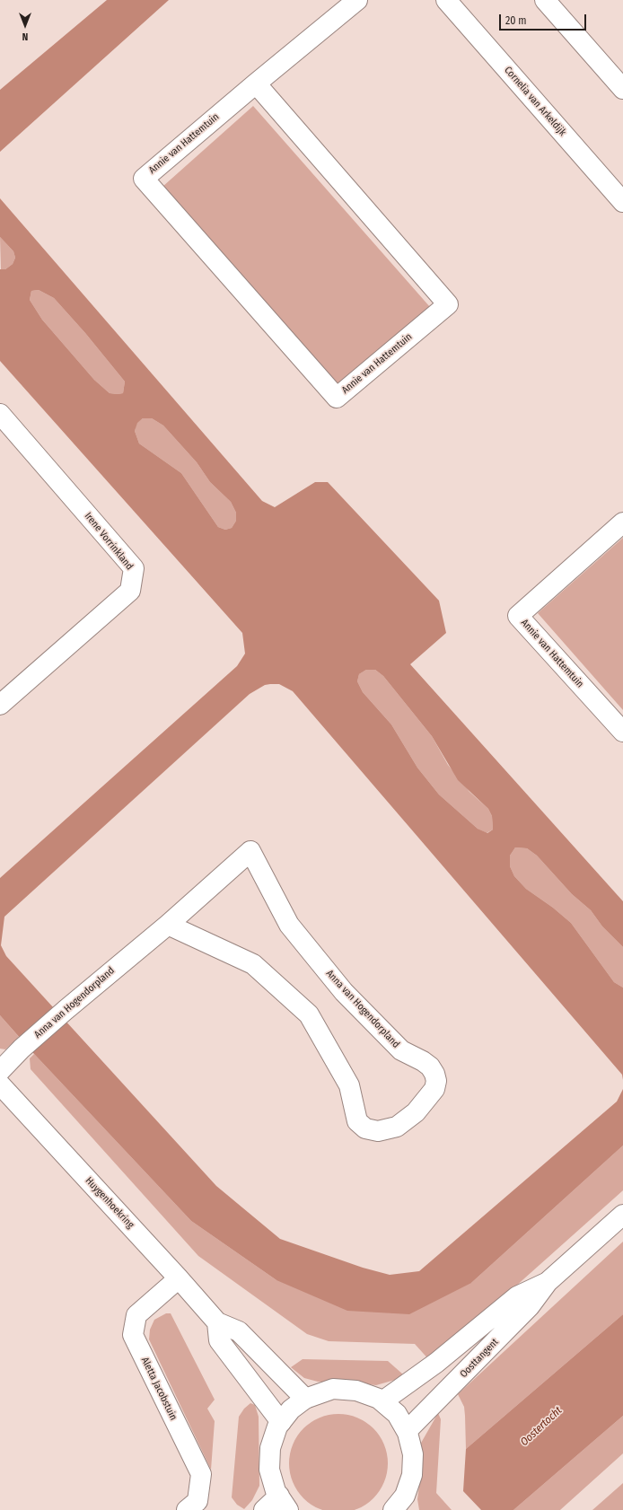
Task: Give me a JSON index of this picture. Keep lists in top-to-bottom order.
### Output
{
  "streets": {
    "street": [
      "Cornelia van Arkeldijk",
      "Annie van Hattemtuin",
      "Irene Vorrinkland",
      "Anna van Hogendorpland",
      "Huygenhoekring",
      "Oosttangent",
      "Aletta Jacobstuin"
    ]
  },
  "crossings": [
    ["Huygenhoekring", "Aletta Jacobstuin"]
  ],
  "water": ["Oostertocht"],
  "scale_bar": "20 m",
  "north": "bottom"
}
